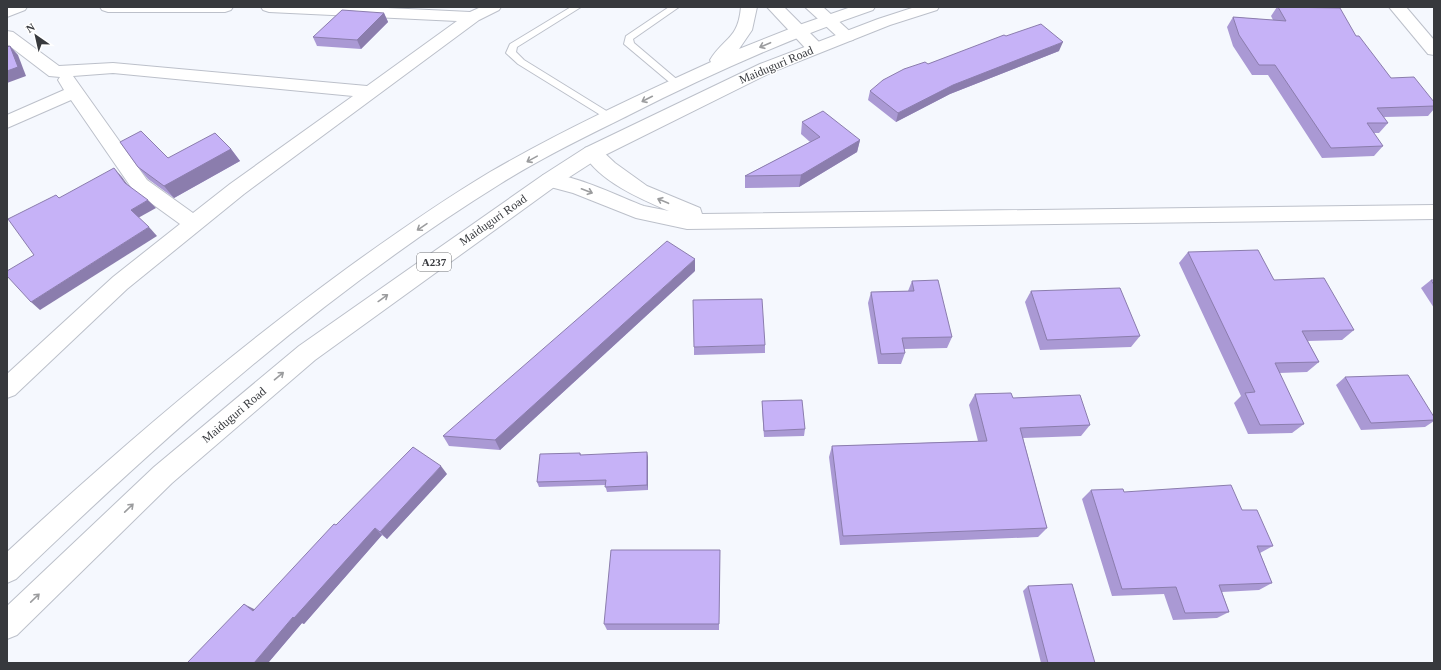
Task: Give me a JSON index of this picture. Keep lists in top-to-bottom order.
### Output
{
  "streets": {
    "main road": ["Maiduguri Road", "A237"]
  },
  "north": "top left"
}
